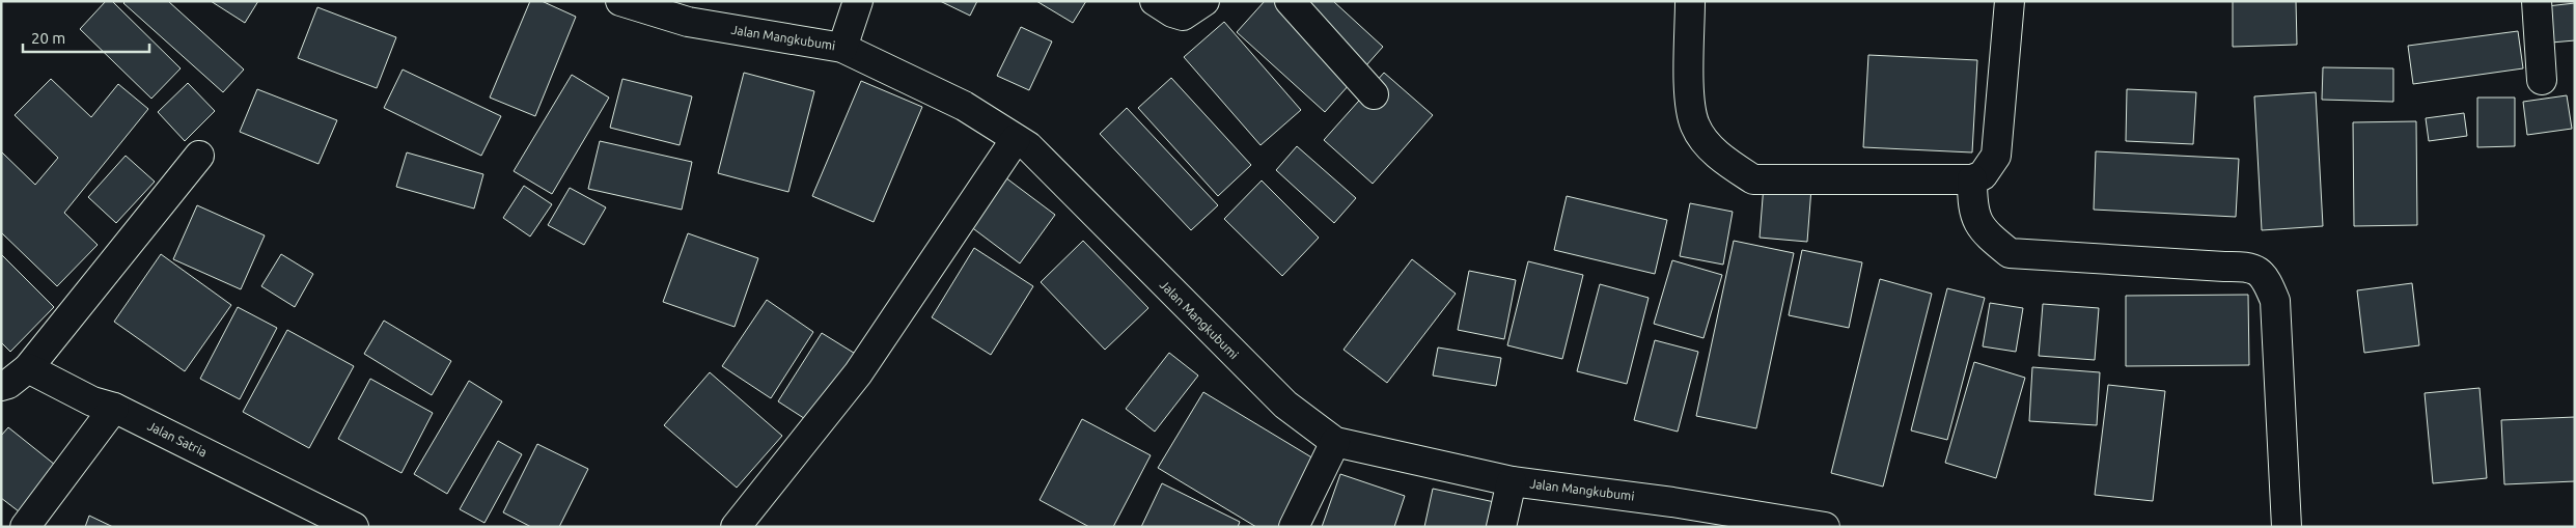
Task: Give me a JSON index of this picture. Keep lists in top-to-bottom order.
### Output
{
  "streets": {
    "street": ["Jalan Mangkubumi", "Jalan Satria"]
  },
  "scale_bar": "20 m"
}
